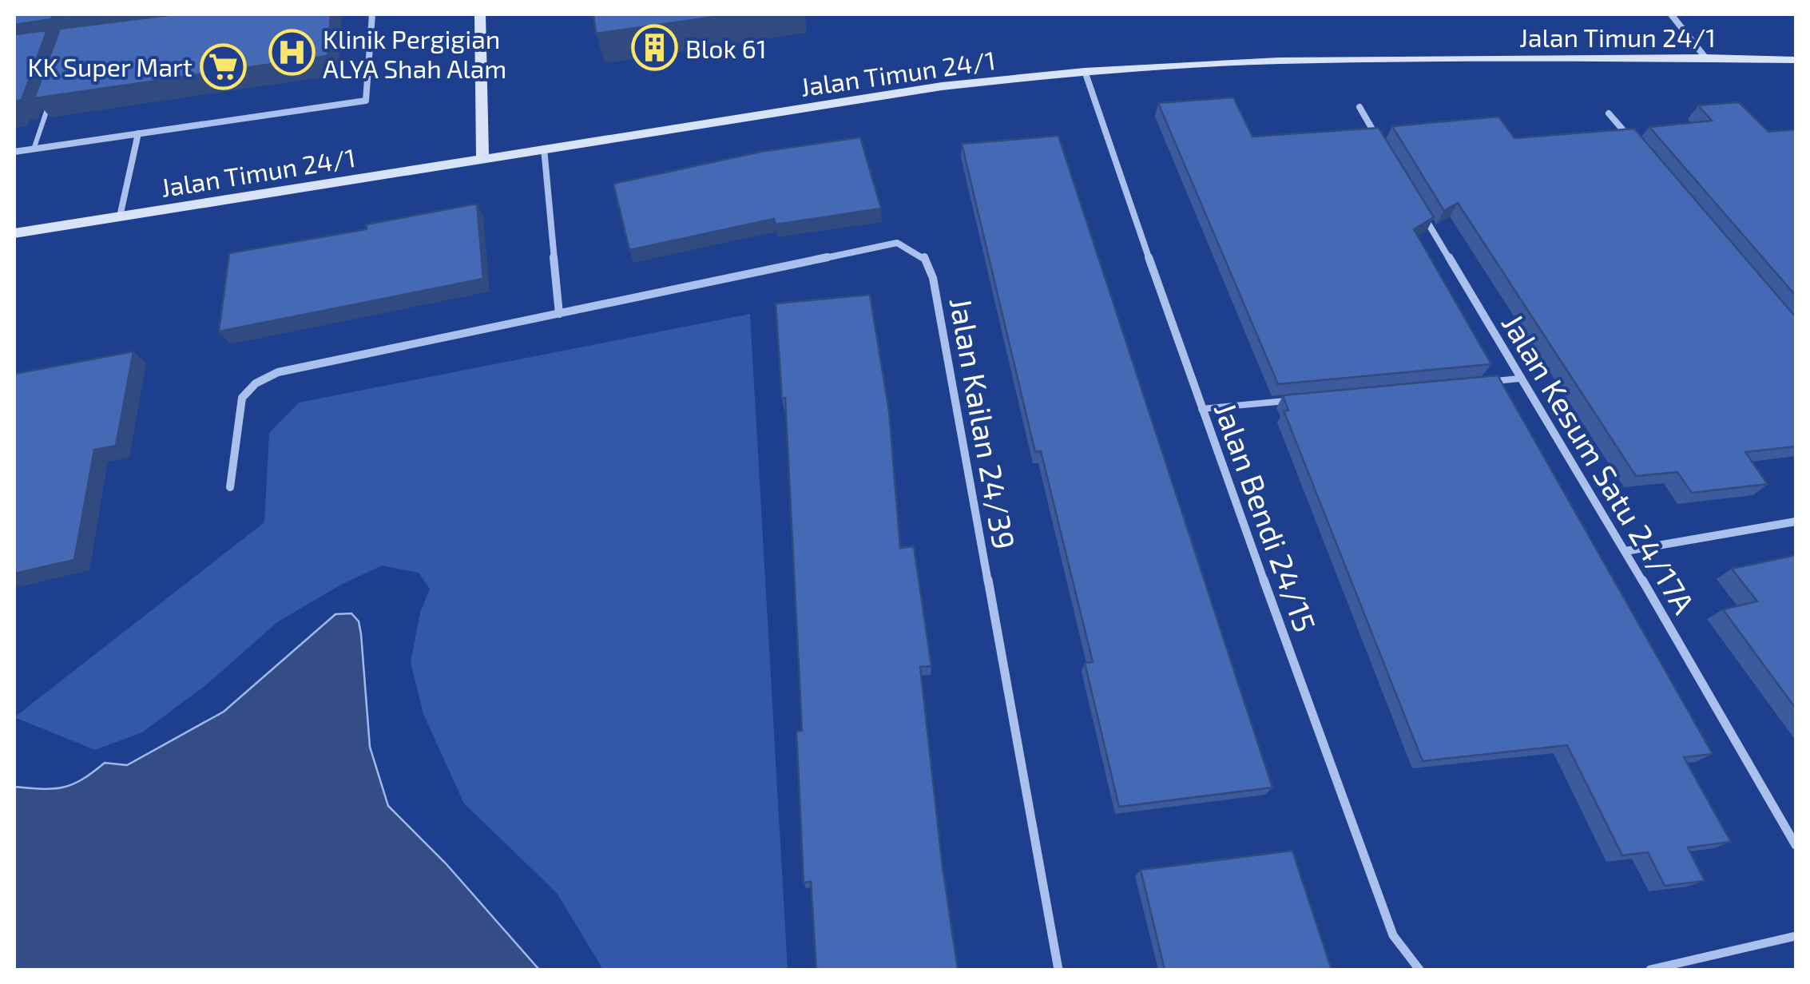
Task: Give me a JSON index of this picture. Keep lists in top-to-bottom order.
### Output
{
  "streets": {
    "street": [
      "Jalan Timun 24/1",
      "Jalan Kailan 24/39",
      "Jalan Kesum Satu 24/17A",
      "Jalan Bendi 24/15"
    ]
  },
  "crossings": [
    ["Jalan Timun 24/1", "Jalan Bendi 24/15"]
  ],
  "places": {
    "building": ["Blok 61"],
    "hospital": ["Klinik Pergigian ALYA Shah Alam"],
    "supermarket": ["KK Super Mart"]
  }
}
